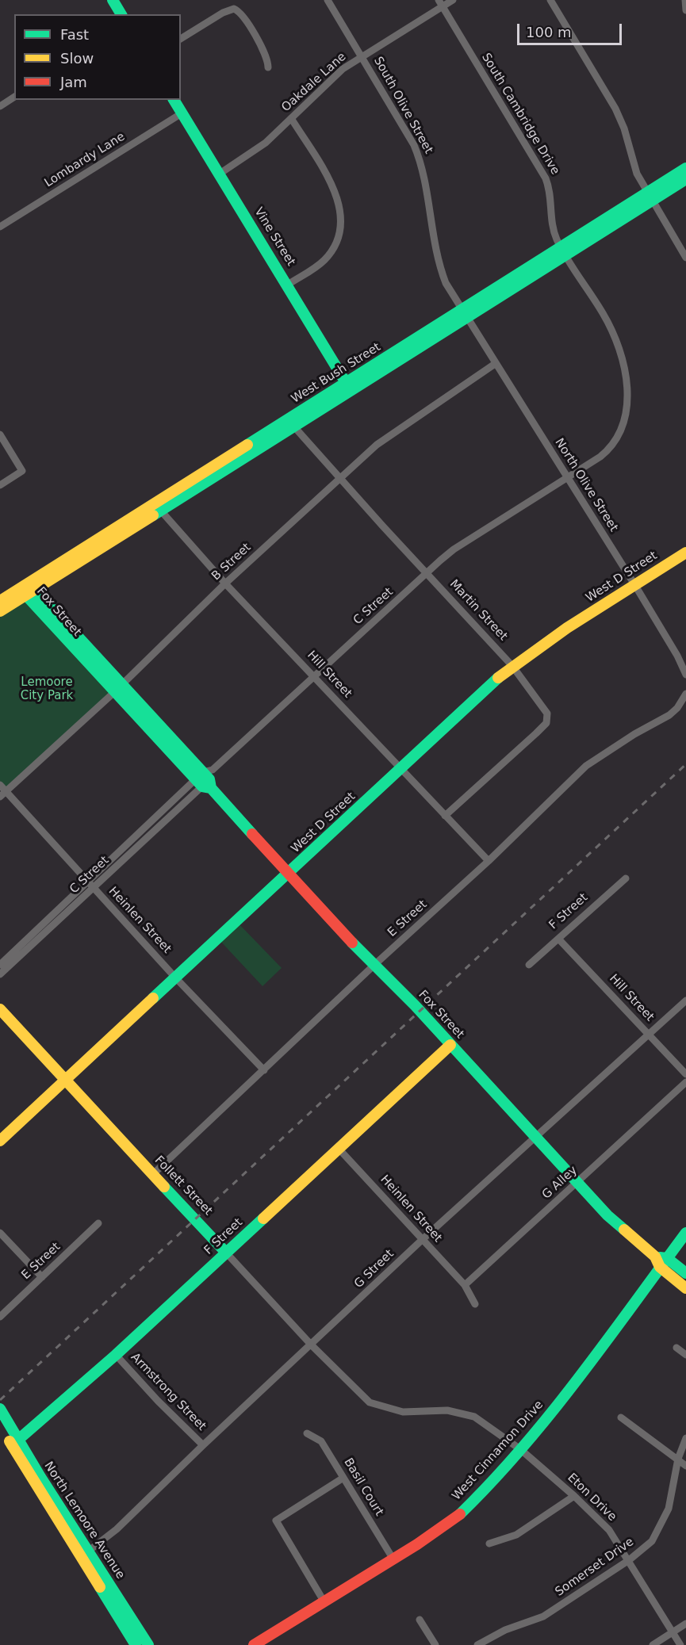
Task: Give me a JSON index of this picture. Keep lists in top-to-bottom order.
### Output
{
  "streets": {
    "street": [
      "Oakdale Lane",
      "South Olive Street",
      "South Cambridge Drive",
      "Lombardy Lane",
      "Vine Street",
      "West Bush Street",
      "North Olive Street",
      "B Street",
      "West D Street",
      "C Street",
      "Martin Street",
      "Fox Street",
      "Hill Street",
      "F Street",
      "E Street",
      "Heinlen Street",
      "G Alley",
      "Follett Street",
      "G Street",
      "Armstrong Street",
      "West Cinnamon Drive",
      "Basil Court",
      "Eton Drive",
      "North Lemoore Avenue",
      "Somerset Drive"
    ]
  },
  "crossings": [
    ["Oakdale Lane", "South Olive Street"],
    ["Oakdale Lane", "South Cambridge Drive"],
    ["Oakdale Lane", "Vine Street"],
    ["South Olive Street", "West Bush Street"],
    ["South Olive Street", "North Olive Street"],
    ["South Cambridge Drive", "West Bush Street"],
    ["South Cambridge Drive", "North Olive Street"],
    ["South Cambridge Drive", "C Street"],
    ["Lombardy Lane", "Vine Street"],
    ["Vine Street", "West Bush Street"],
    ["West Bush Street", "North Olive Street"],
    ["West Bush Street", "Martin Street"],
    ["West Bush Street", "Fox Street"],
    ["West Bush Street", "Hill Street"],
    ["North Olive Street", "B Street"],
    ["North Olive Street", "West D Street"],
    ["North Olive Street", "C Street"],
    ["B Street", "Martin Street"],
    ["B Street", "Fox Street"],
    ["B Street", "Hill Street"],
    ["B Street", "Heinlen Street"],
    ["West D Street", "Martin Street"],
    ["West D Street", "Fox Street"],
    ["West D Street", "Hill Street"],
    ["West D Street", "Heinlen Street"],
    ["West D Street", "Follett Street"],
    ["C Street", "Martin Street"],
    ["C Street", "Fox Street"],
    ["C Street", "Hill Street"],
    ["C Street", "Heinlen Street"],
    ["Martin Street", "Hill Street"],
    ["Fox Street", "F Street"],
    ["Fox Street", "E Street"],
    ["Fox Street", "G Alley"],
    ["Fox Street", "G Street"],
    ["Fox Street", "West Cinnamon Drive"],
    ["Hill Street", "F Street"],
    ["Hill Street", "E Street"],
    ["Hill Street", "G Street"],
    ["F Street", "Heinlen Street"],
    ["F Street", "Follett Street"],
    ["F Street", "Armstrong Street"],
    ["F Street", "North Lemoore Avenue"],
    ["E Street", "Heinlen Street"],
    ["E Street", "Follett Street"],
    ["Heinlen Street", "G Alley"],
    ["Heinlen Street", "G Street"],
    ["Follett Street", "G Street"],
    ["Follett Street", "Eton Drive"],
    ["G Street", "Armstrong Street"],
    ["G Street", "North Lemoore Avenue"],
    ["West Cinnamon Drive", "Basil Court"],
    ["West Cinnamon Drive", "Eton Drive"],
    ["Eton Drive", "Somerset Drive"]
  ],
  "parks": ["Lemoore City Park"],
  "legend": ["Fast", "Slow", "Jam"],
  "scale_bar": "100 m"
}
